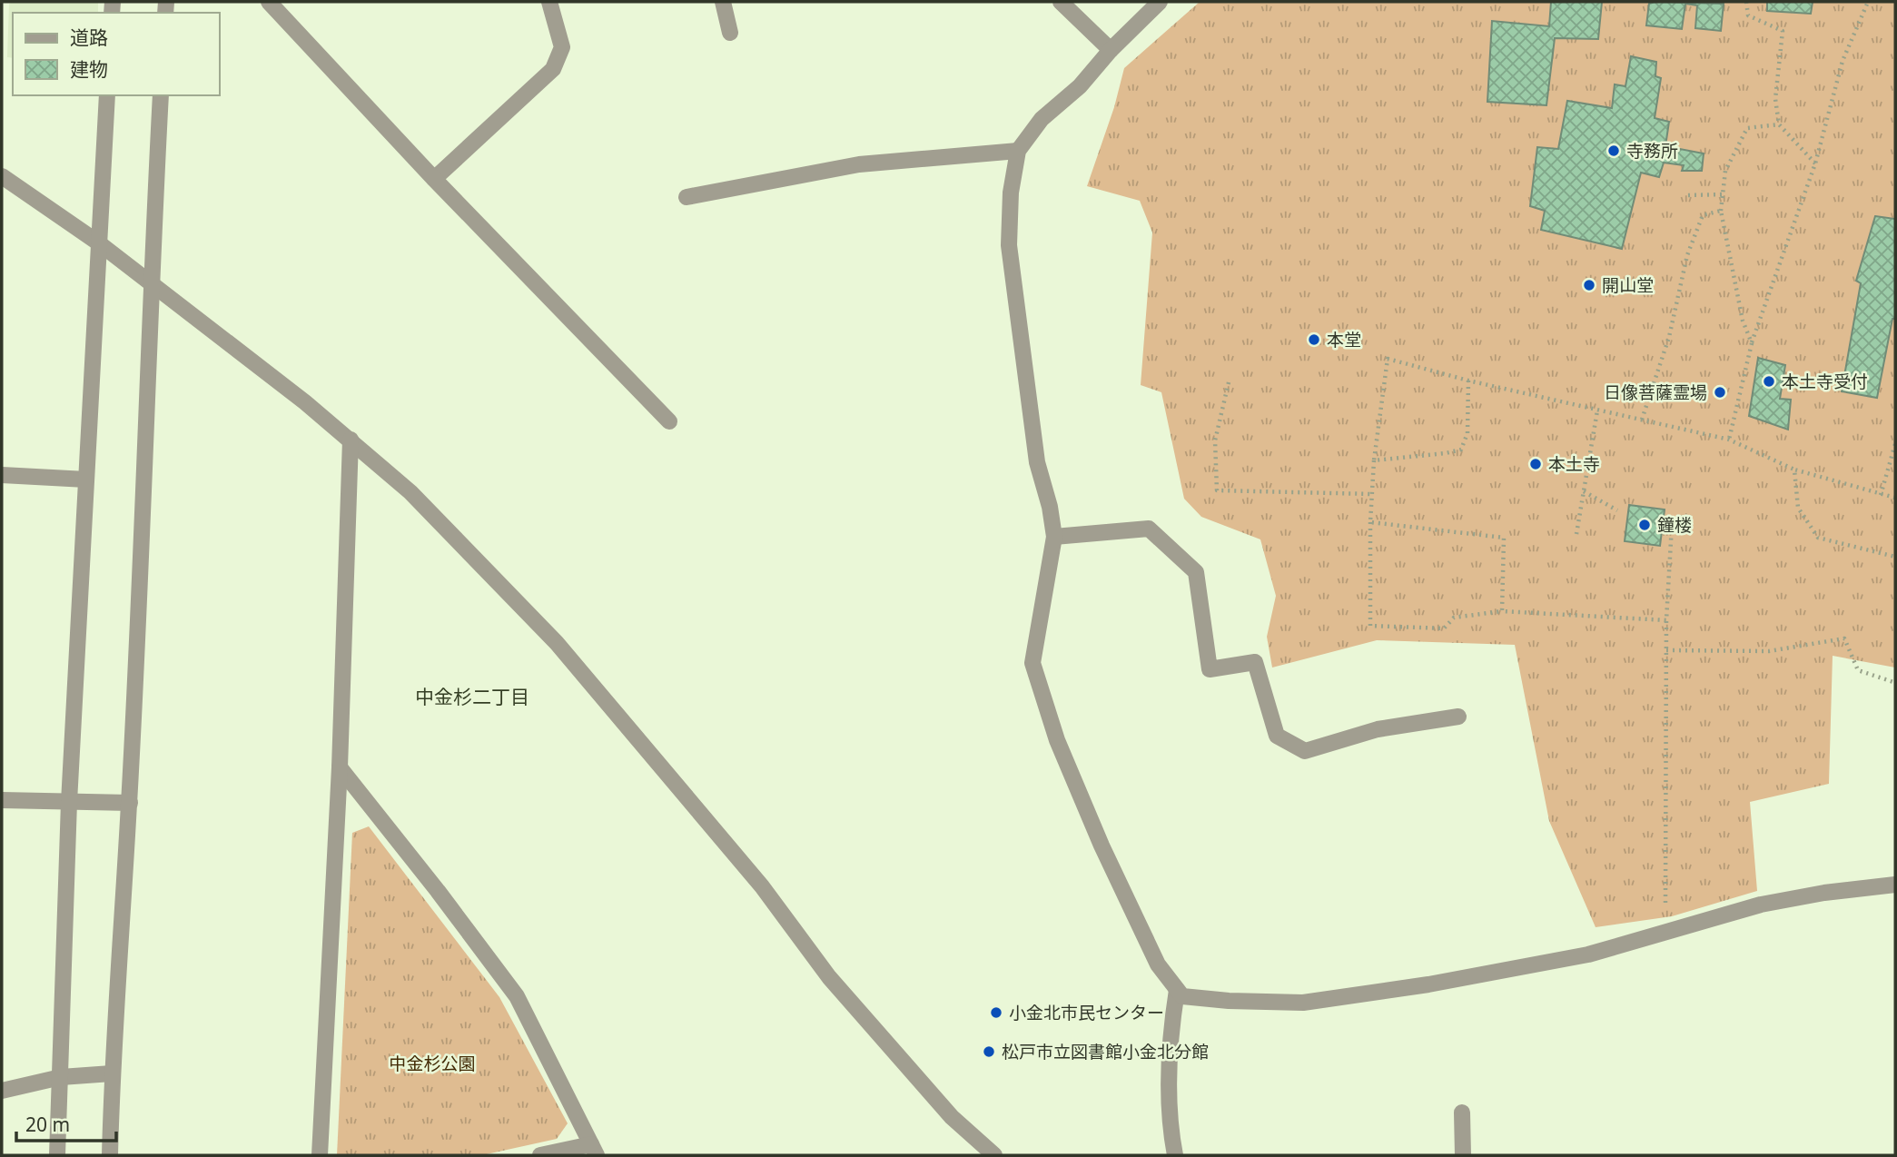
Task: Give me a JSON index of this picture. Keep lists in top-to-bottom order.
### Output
{
  "districts": ["中金杉二丁目"],
  "parks": ["中金杉公園"],
  "places": [
    "寺務所",
    "開山堂",
    "本堂",
    "本土寺受付",
    "日像菩薩霊場",
    "本土寺",
    "鐘楼",
    "小金北市民センター",
    "松戸市立図書館小金北分館"
  ],
  "legend": ["道路", "建物"],
  "scale_bar": "20 m"
}
